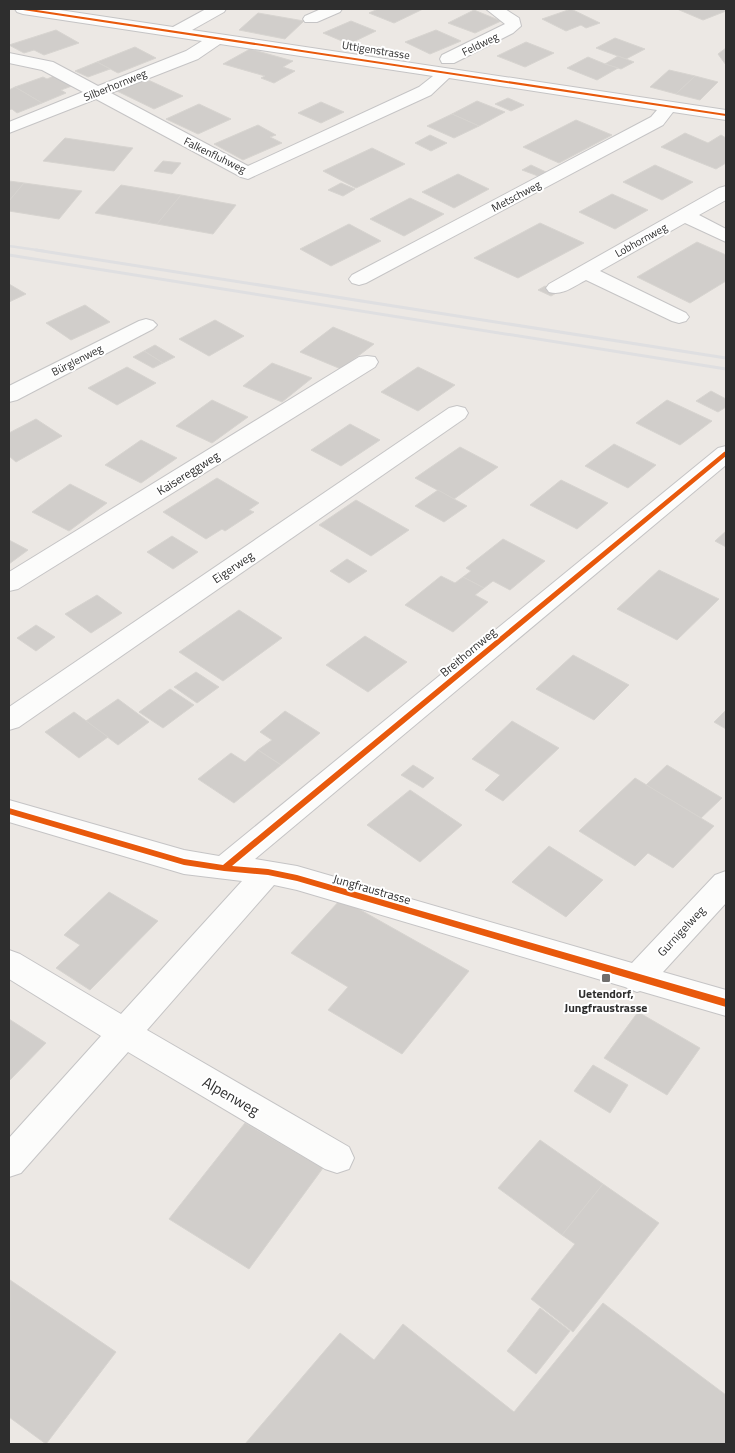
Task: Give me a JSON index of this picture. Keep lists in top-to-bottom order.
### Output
{
  "streets": {
    "street": [
      "Feldweg",
      "Uttigenstrasse",
      "Silberhornweg",
      "Falkenfluhweg",
      "Metschweg",
      "Lobhornweg",
      "Bürglenweg",
      "Kaisereggweg",
      "Eigerweg",
      "Breithornweg",
      "Jungfraustrasse",
      "Gurnigelweg",
      "Alpenweg"
    ]
  },
  "crossings": [
    ["Feldweg", "Uttigenstrasse"],
    ["Feldweg", "Falkenfluhweg"],
    ["Uttigenstrasse", "Silberhornweg"],
    ["Uttigenstrasse", "Falkenfluhweg"],
    ["Uttigenstrasse", "Metschweg"],
    ["Silberhornweg", "Falkenfluhweg"],
    ["Breithornweg", "Jungfraustrasse"],
    ["Jungfraustrasse", "Gurnigelweg"]
  ],
  "places": {
    "transit": ["Uetendorf, Jungfraustrasse"]
  }
}
